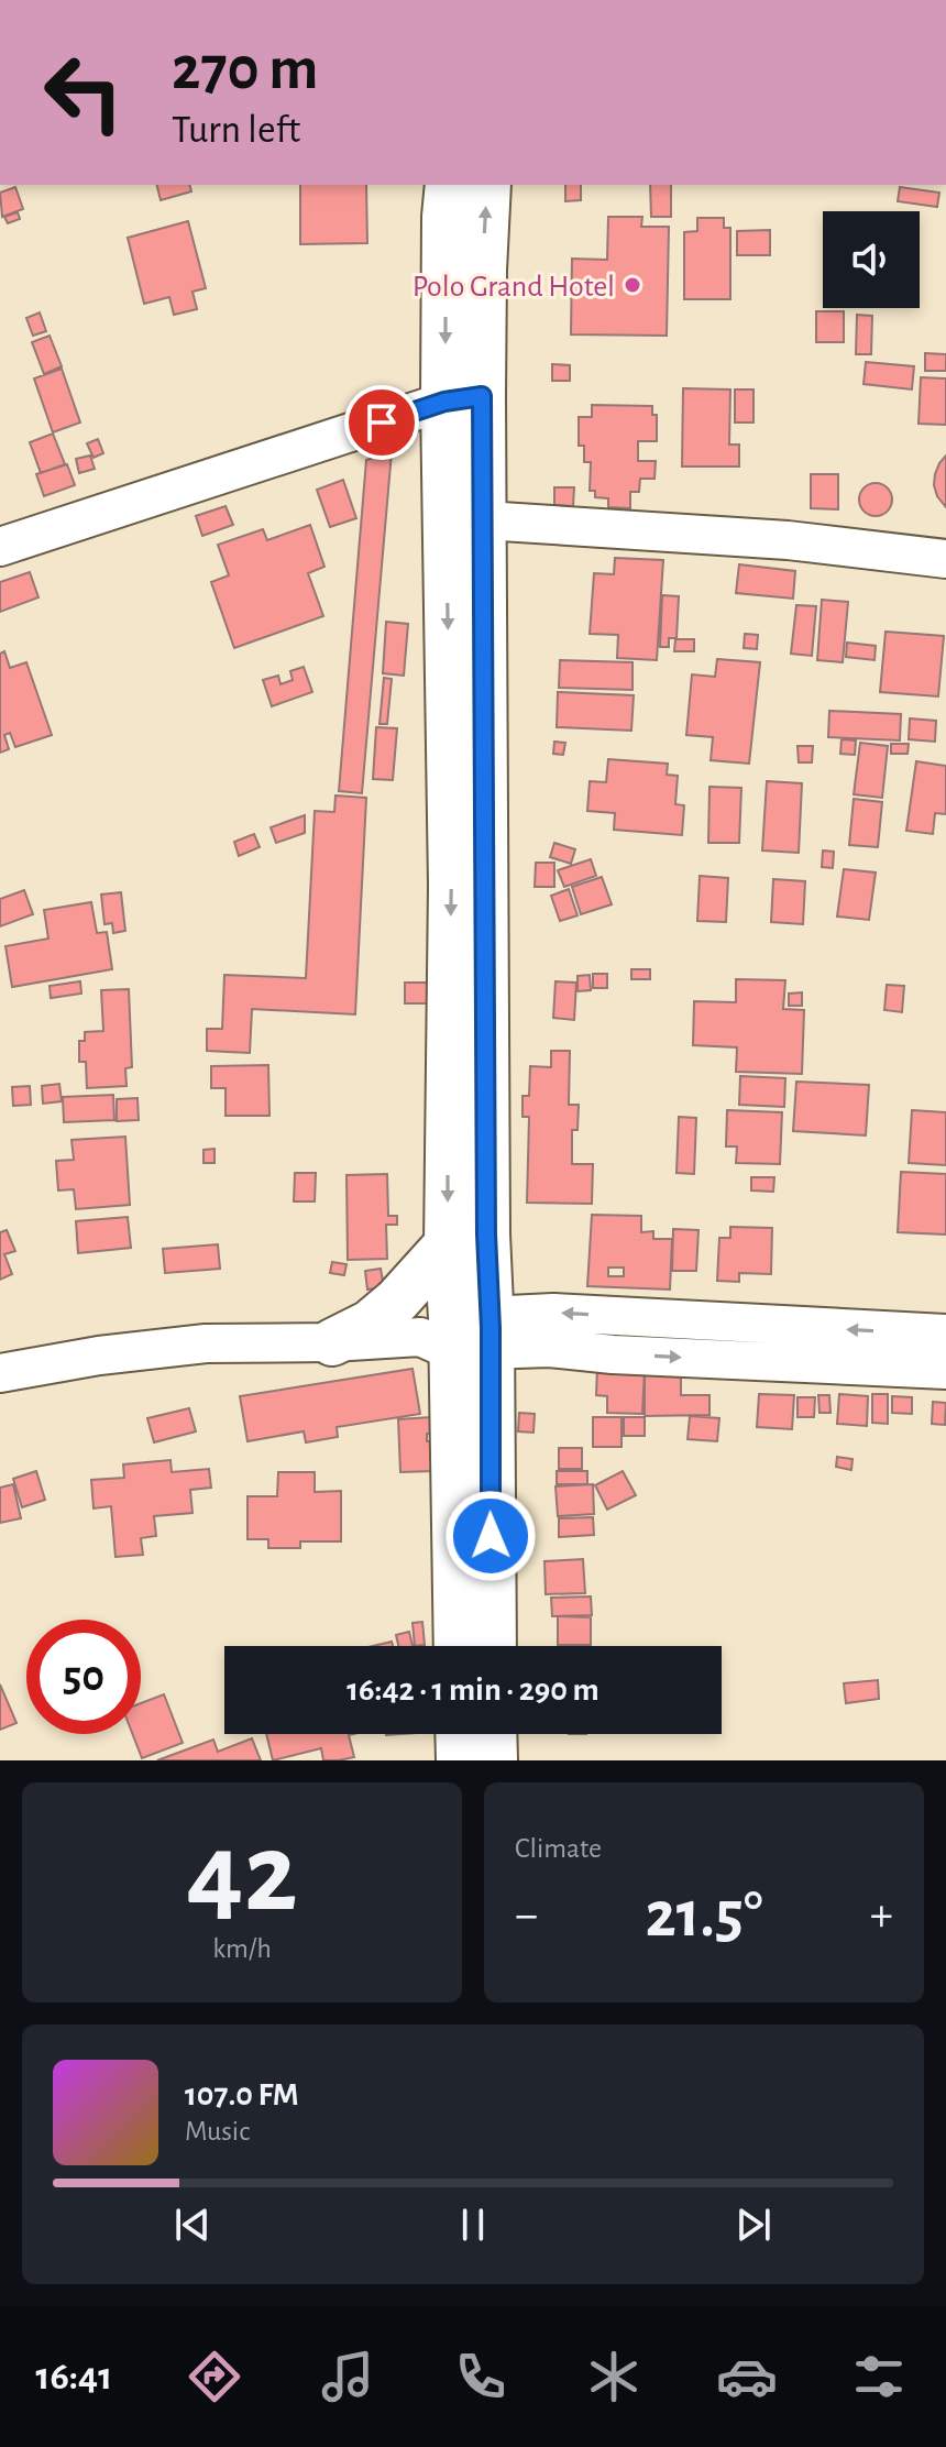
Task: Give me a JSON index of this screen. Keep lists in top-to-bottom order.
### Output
{
  "places": ["Polo Grand Hotel"],
  "page": {
    "turn": ["270 m", "Turn left"],
    "limit": "50",
    "trip": "16:42 · 1 min · 290 m",
    "tile": [
      ["42", "km/h"],
      "Climate"
    ],
    "heat": ["−", "21.5°", "+"],
    "song": ["107.0 FM", "Music"],
    "tabs": "16:41"
  }
}
